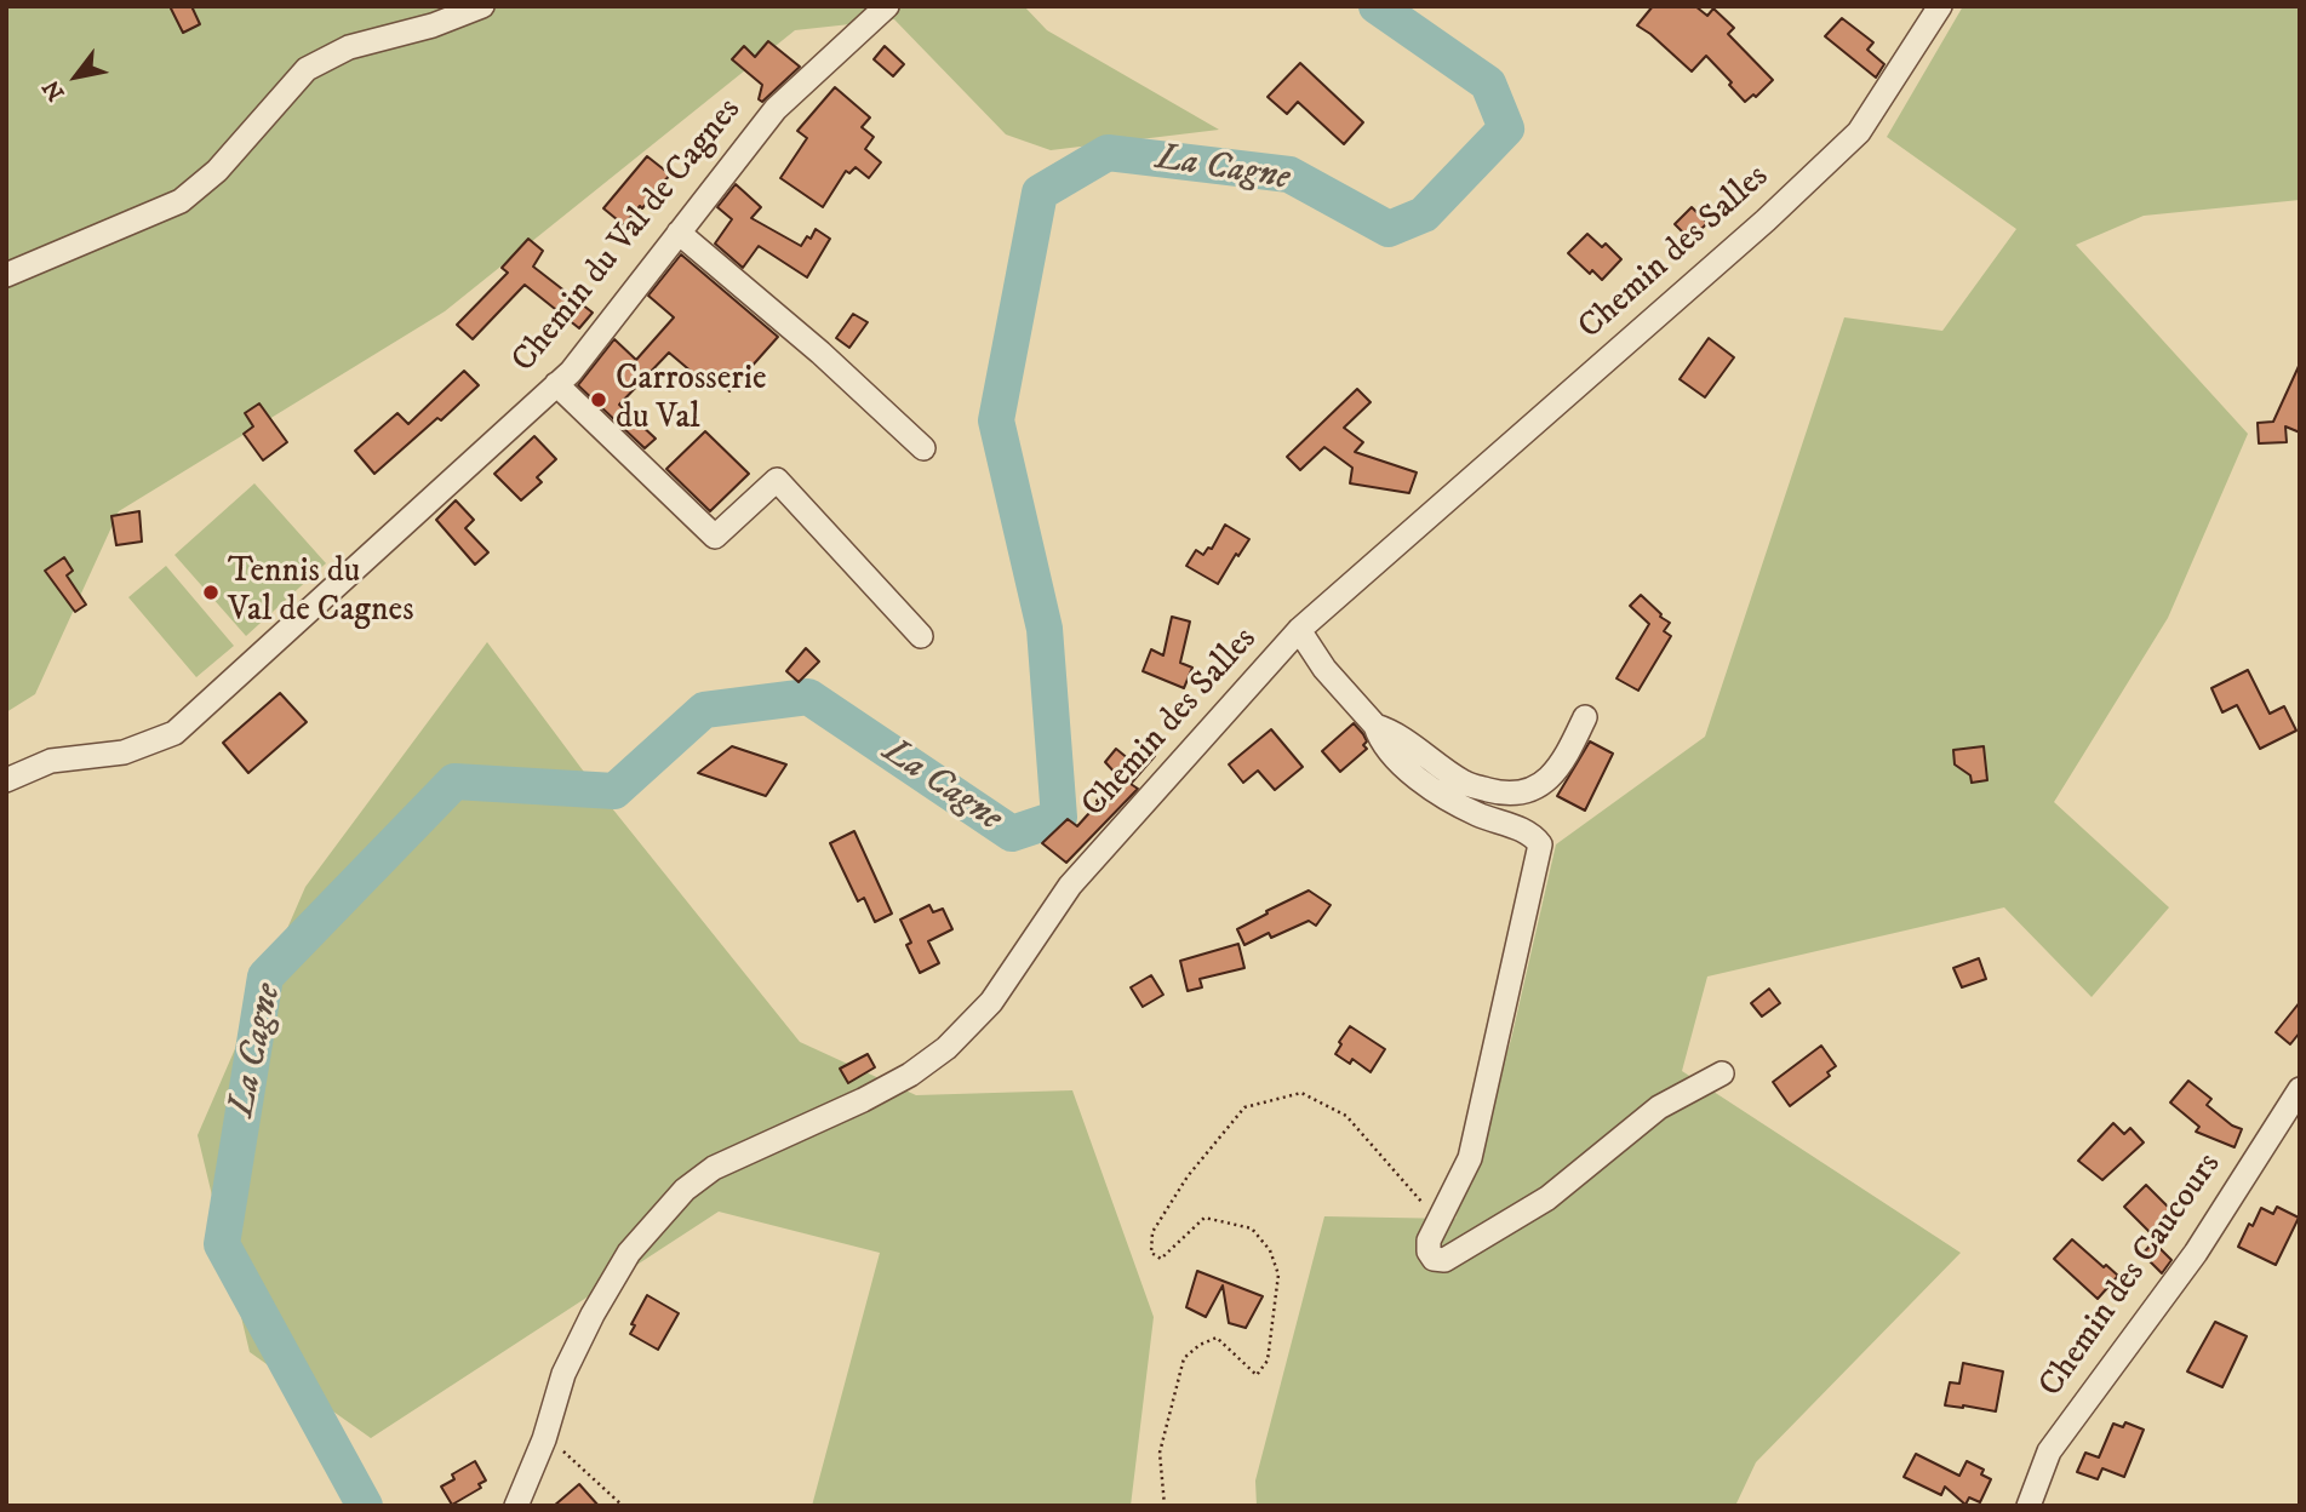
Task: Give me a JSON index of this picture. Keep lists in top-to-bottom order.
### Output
{
  "streets": {
    "street": ["Chemin du Val de Cagnes", "Chemin des Salles", "Chemin des Caucours"]
  },
  "water": ["La Cagne"],
  "places": ["Carrosserie du Val", "Tennis du Val de Cagnes"],
  "north": "bottom left"
}
